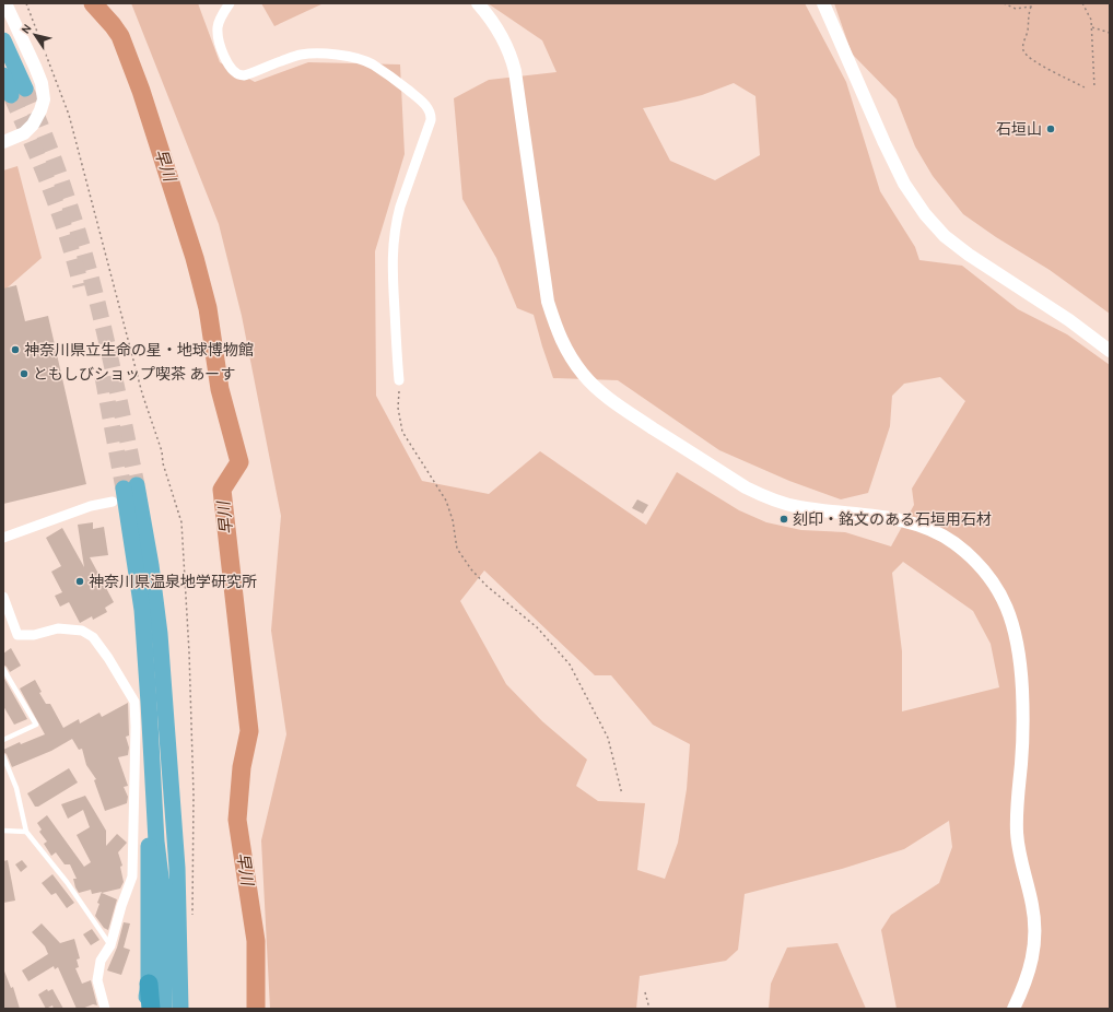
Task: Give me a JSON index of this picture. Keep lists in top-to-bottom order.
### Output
{
  "water": ["早川"],
  "places": [
    "石垣山",
    "神奈川県立生命の星・地球博物館",
    "ともしびショップ喫茶 あーす",
    "刻印・銘文のある石垣用石材",
    "神奈川県温泉地学研究所"
  ],
  "north": "top left"
}
